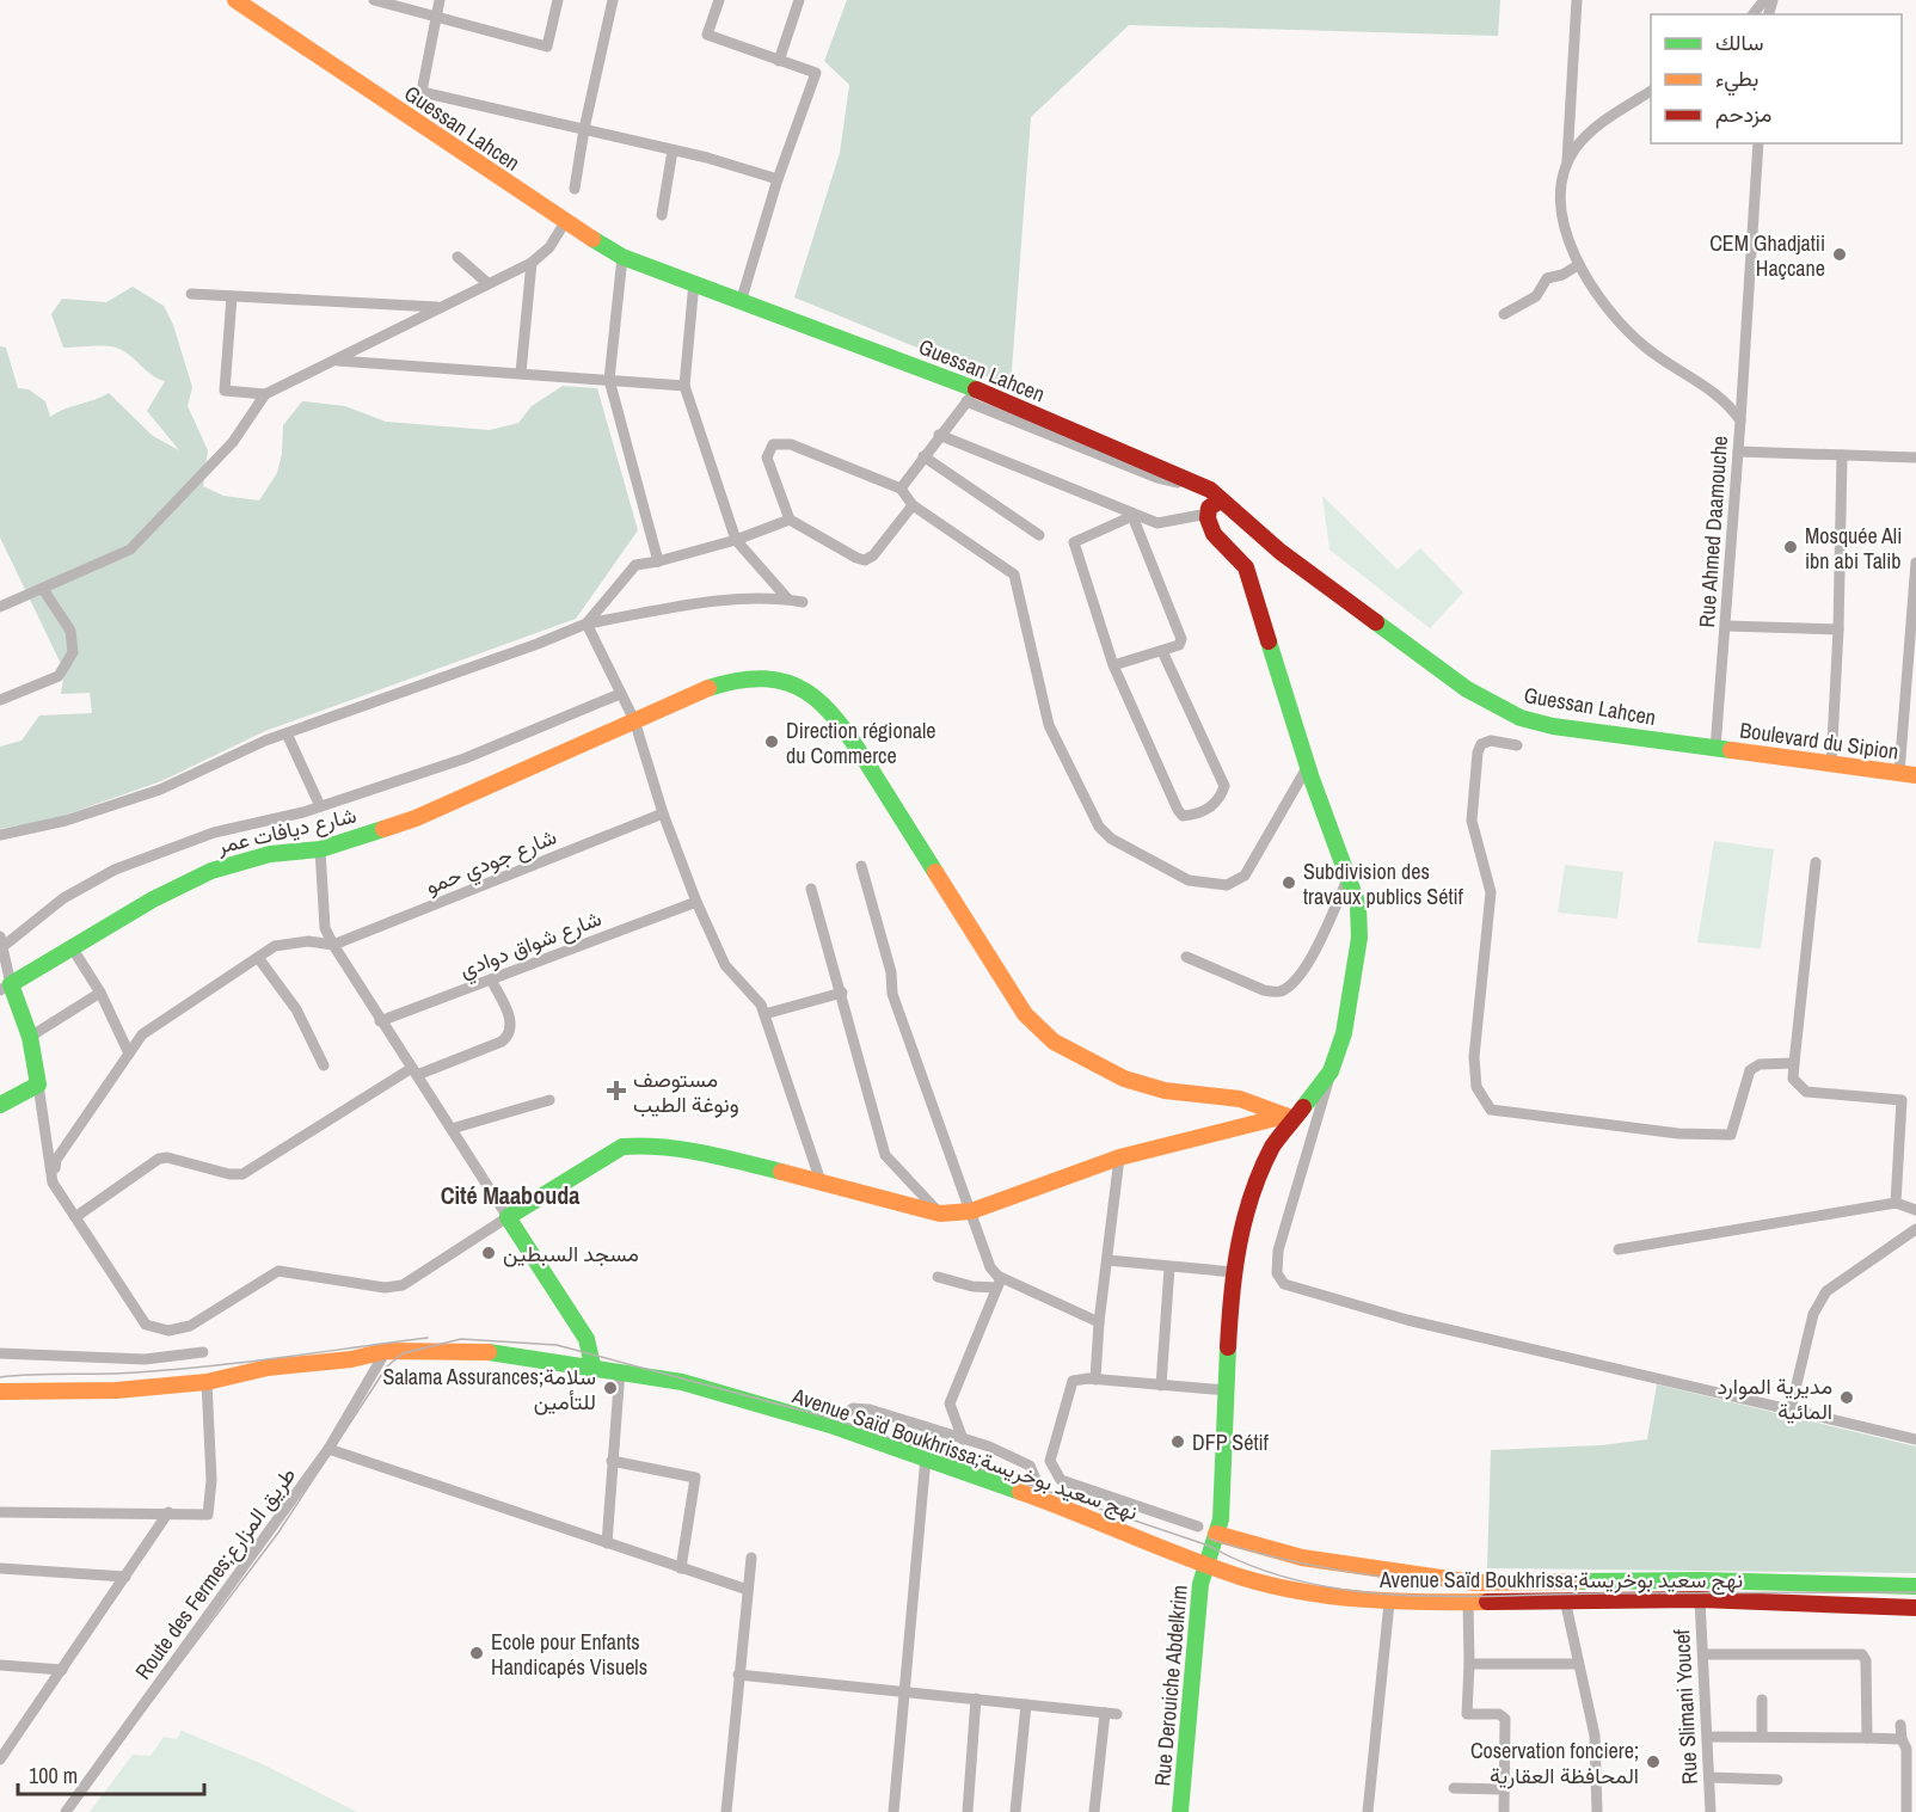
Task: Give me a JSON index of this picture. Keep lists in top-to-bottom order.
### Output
{
  "streets": {
    "main road": [
      "Guessan Lahcen",
      "Boulevard du Sipion",
      "شارع ديافات عمر",
      "Avenue Saïd Boukhrissa;نهج سعيد بوخريسة",
      "Rue Derouiche Abdelkrim"
    ],
    "street": [
      "Rue Ahmed Daamouche",
      "شارع جودي حمو",
      "شارع شواق دوادي",
      "Route des Fermes;طريق المزارع",
      "Rue Slimani Youcef"
    ]
  },
  "crossings": [
    ["Guessan Lahcen", "Rue Ahmed Daamouche"],
    ["Guessan Lahcen", "Boulevard du Sipion"],
    ["Rue Ahmed Daamouche", "Boulevard du Sipion"],
    ["شارع ديافات عمر", "Rue Derouiche Abdelkrim"],
    ["Avenue Saïd Boukhrissa;نهج سعيد بوخريسة", "Route des Fermes;طريق المزارع"],
    ["Avenue Saïd Boukhrissa;نهج سعيد بوخريسة", "Rue Derouiche Abdelkrim"],
    ["Avenue Saïd Boukhrissa;نهج سعيد بوخريسة", "Rue Slimani Youcef"]
  ],
  "districts": ["Cité Maabouda"],
  "places": {
    "other": [
      "CEM Ghadjatii Haçcane",
      "Mosquée Ali ibn abi Talib",
      "Direction régionale du Commerce",
      "Subdivision des travaux publics Sétif",
      "مسجد السبطين",
      "Salama Assurances;سلامة للتأمين",
      "مديرية الموارد المائية",
      "DFP Sétif",
      "Ecole pour Enfants Handicapés Visuels",
      "Coservation fonciere; المحافظة العقارية"
    ],
    "health": ["مستوصف ونوغة الطيب"]
  },
  "legend": ["سالك", "بطيء", "مزدحم"],
  "scale_bar": "100 m"
}
